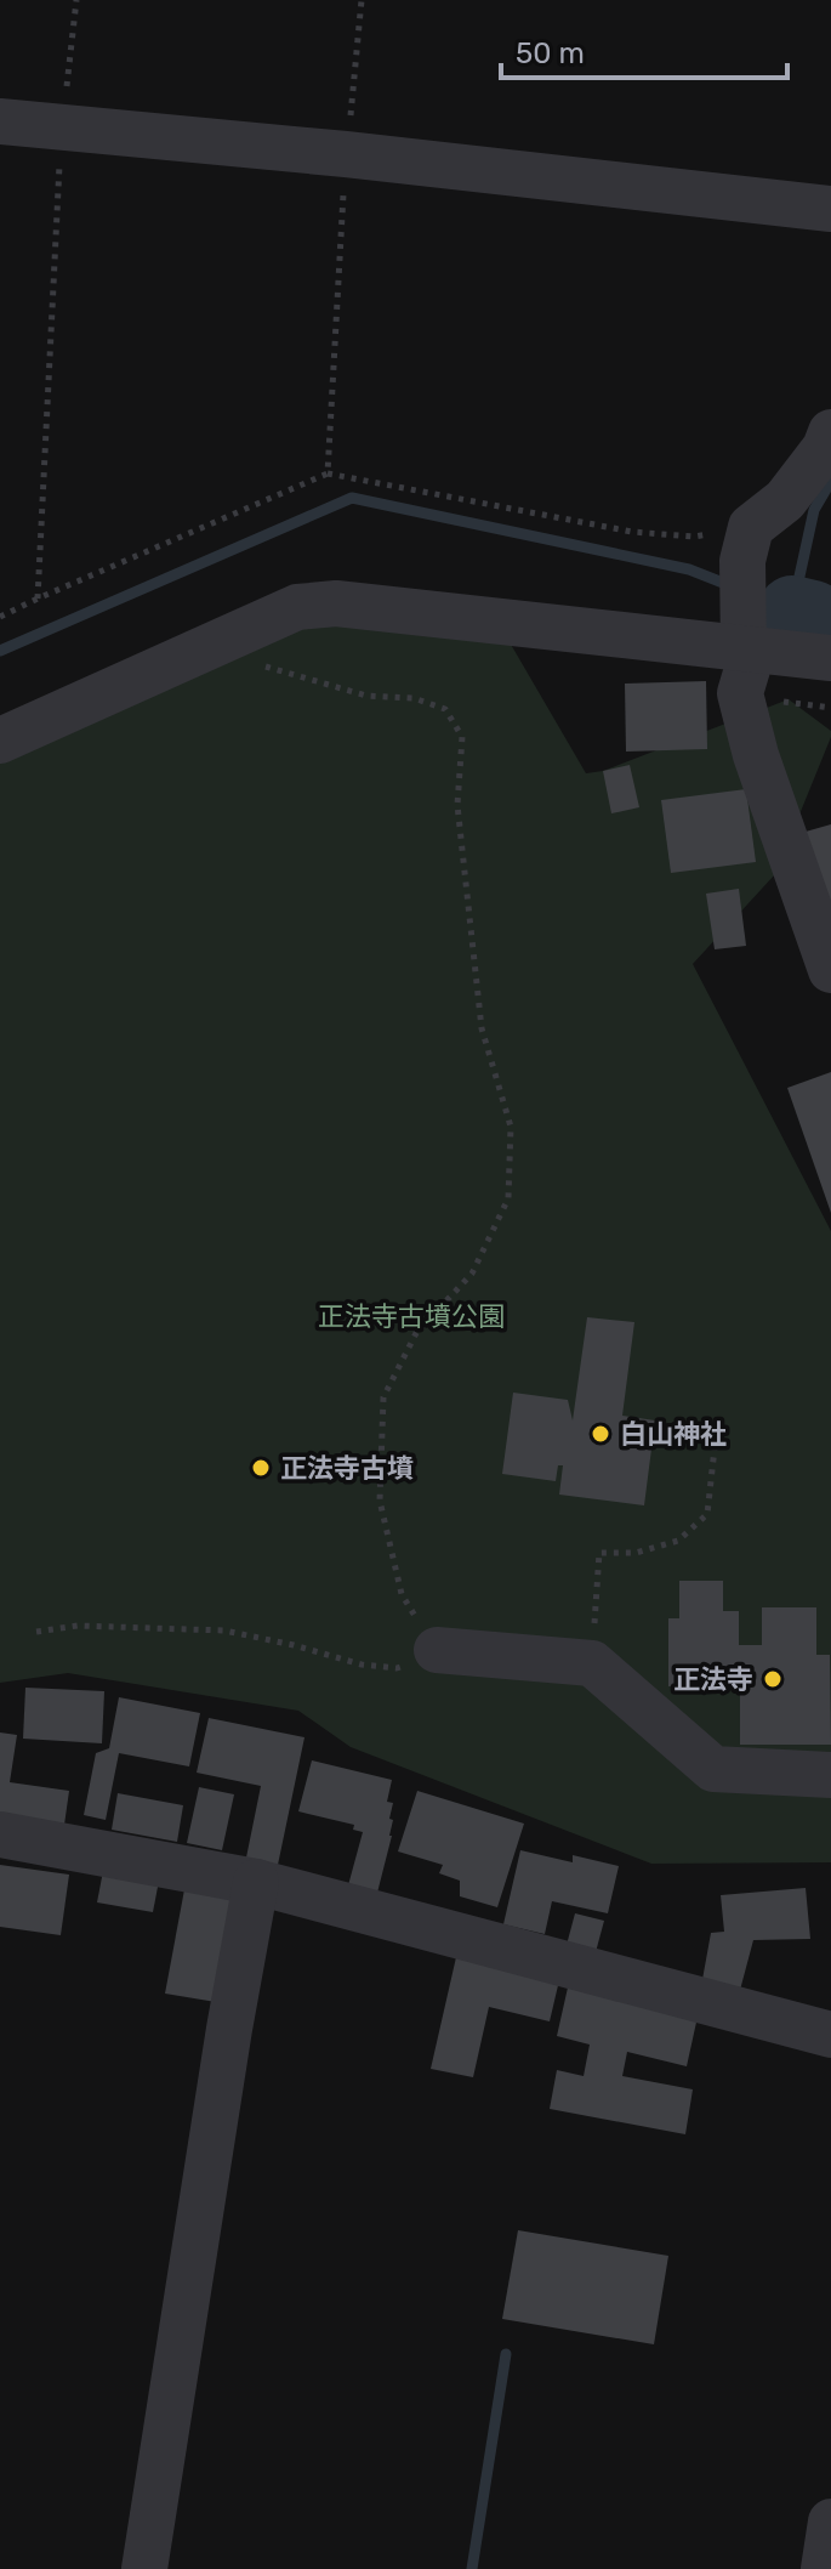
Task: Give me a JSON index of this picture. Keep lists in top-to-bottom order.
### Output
{
  "parks": ["正法寺古墳公園"],
  "places": ["白山神社", "正法寺古墳", "正法寺"],
  "scale_bar": "50 m"
}
